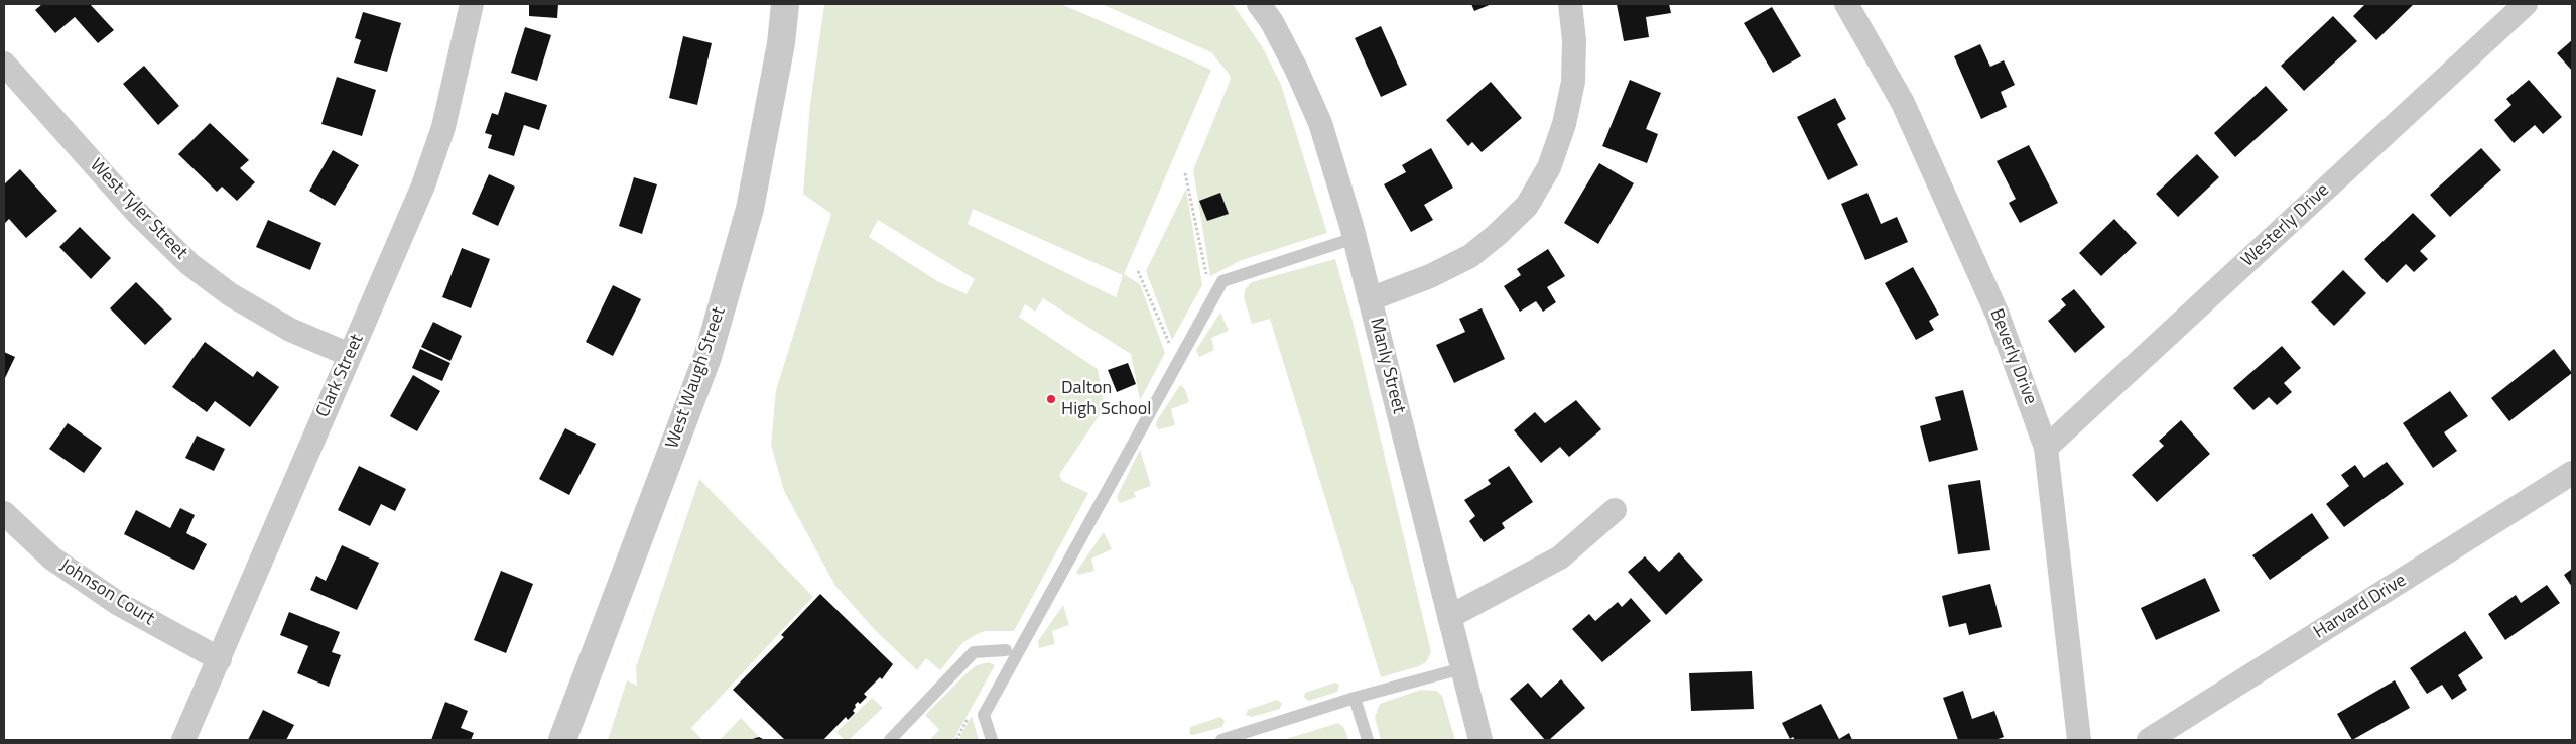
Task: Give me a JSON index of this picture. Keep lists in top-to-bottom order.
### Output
{
  "streets": {
    "street": [
      "West Tyler Street",
      "Westerly Drive",
      "Beverly Drive",
      "Manly Street",
      "Clark Street",
      "West Waugh Street",
      "Johnson Court",
      "Harvard Drive"
    ]
  },
  "crossings": [
    ["West Tyler Street", "Clark Street"],
    ["Westerly Drive", "Beverly Drive"],
    ["Clark Street", "Johnson Court"]
  ],
  "places": ["Dalton High School"]
}
